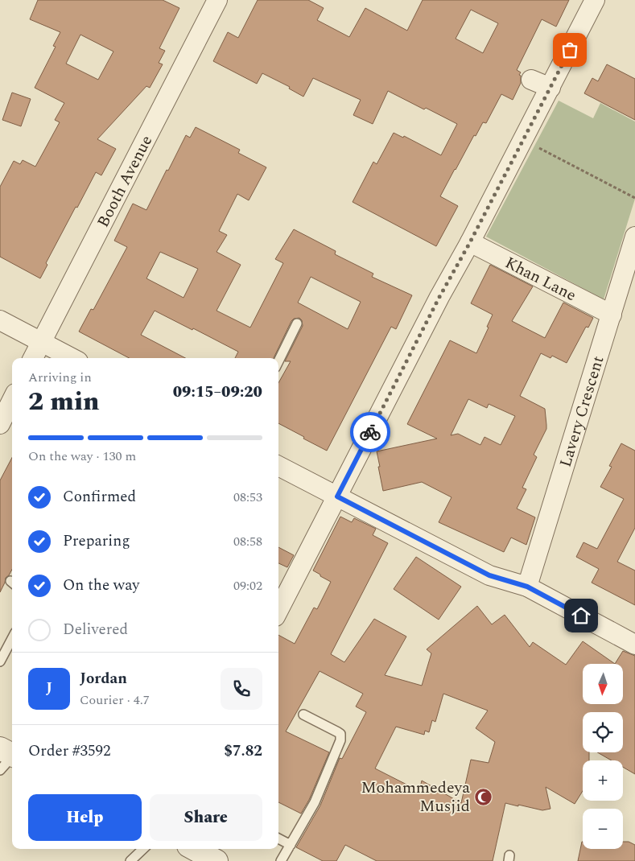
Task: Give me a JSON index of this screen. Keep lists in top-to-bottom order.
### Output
{
  "streets": {
    "street": ["Booth Avenue", "Khan Lane", "Lavery Crescent"]
  },
  "crossings": [
    ["Khan Lane", "Lavery Crescent"]
  ],
  "places": {
    "mosque": ["Mohammedeya Musjid"]
  },
  "north": "bottom",
  "page": {
    "heading": ["2 min", "Arriving in", "09:15–09:20"],
    "panel": [
      "Jordan",
      "Courier · 4.7",
      "Order #3592",
      "$7.82"
    ],
    "bar": "On the way · 130 m",
    "list": [
      ["Confirmed", "08:53"],
      ["Preparing", "08:58"],
      ["On the way", "09:02"],
      "Delivered"
    ],
    "map_buttons": ["+", "−"],
    "round": "J",
    "buttons": ["Help", "Share"]
  }
}
